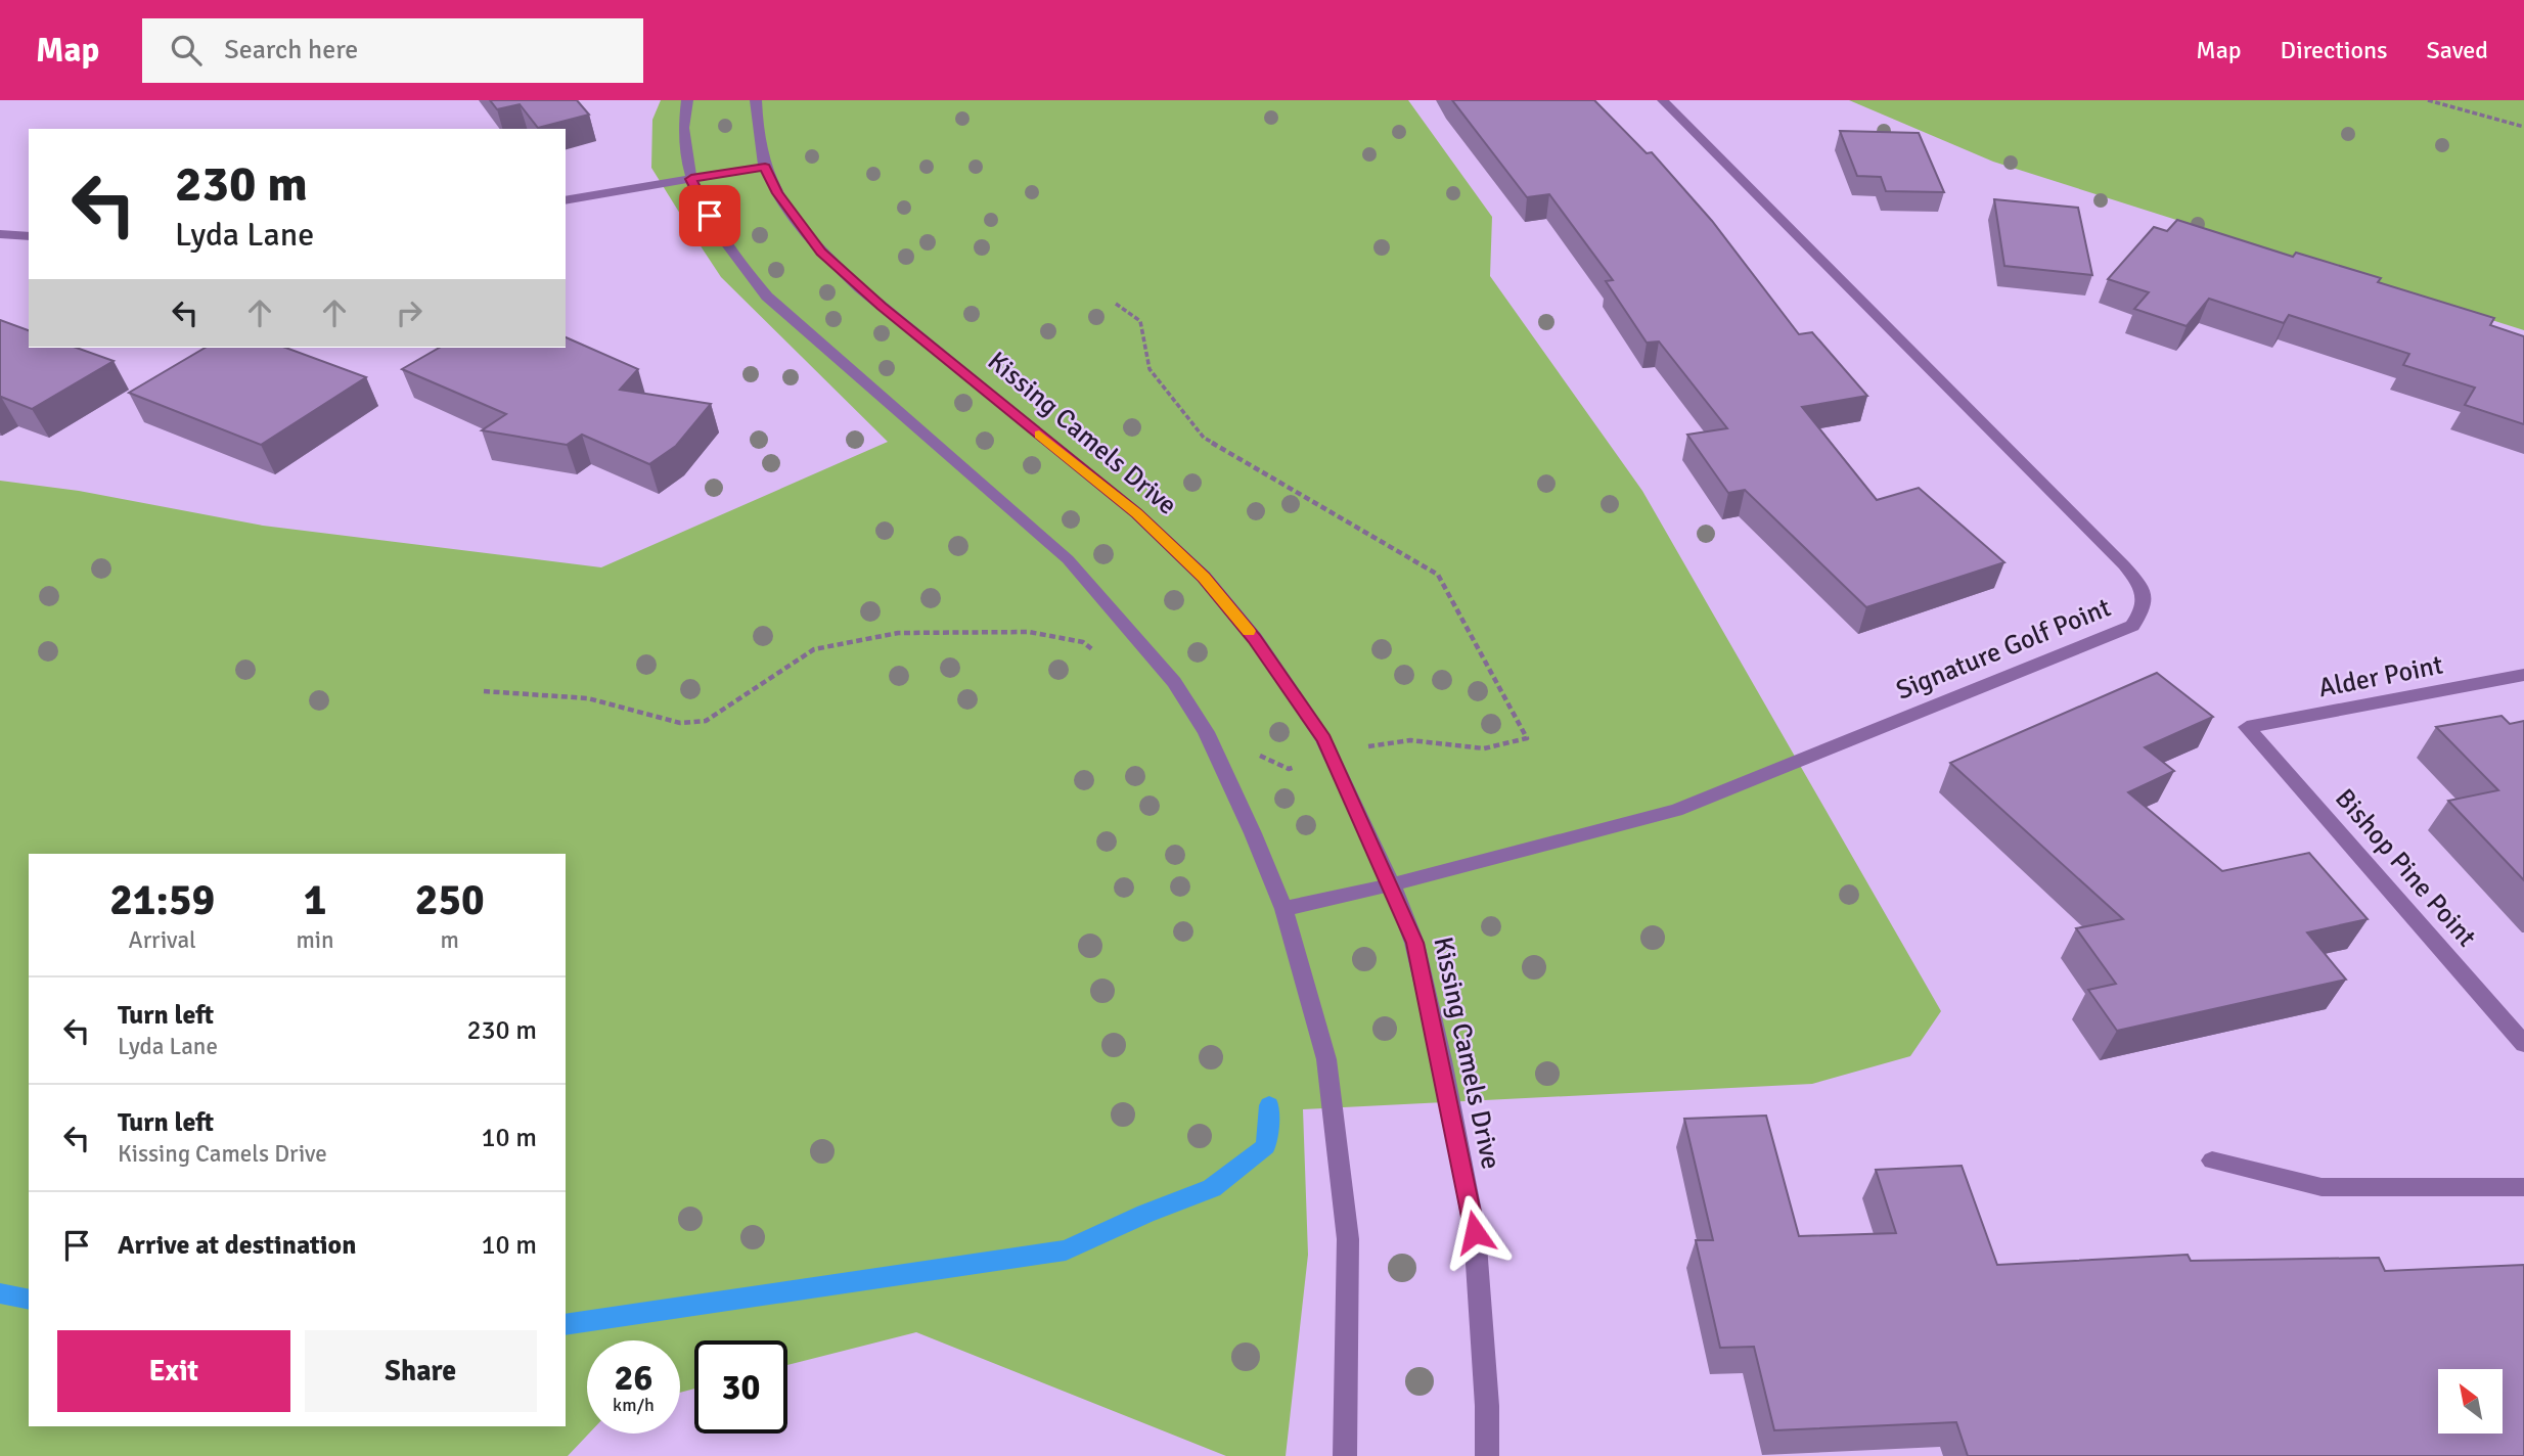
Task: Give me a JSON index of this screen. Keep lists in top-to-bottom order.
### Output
{
  "streets": {
    "street": [
      "Kissing Camels Drive",
      "Signature Golf Point",
      "Alder Point",
      "Bishop Pine Point"
    ]
  },
  "crossings": [
    ["Kissing Camels Drive", "Signature Golf Point"],
    ["Alder Point", "Bishop Pine Point"]
  ],
  "north": "top left",
  "page": {
    "header": "Map",
    "search": "Search here",
    "nav": ["Map", "Directions", "Saved"],
    "turn": ["230 m", "Lyda Lane"],
    "eta": [
      "21:59",
      "Arrival",
      "1",
      "min",
      "250",
      "m"
    ],
    "list": [
      {
        "name": "Turn left",
        "note": "Lyda Lane",
        "value": "230 m"
      },
      {
        "name": "Turn left",
        "note": "Kissing Camels Drive",
        "value": "10 m"
      },
      {
        "name": "Arrive at destination",
        "value": "10 m"
      }
    ],
    "buttons": ["Exit", "Share"],
    "speed": "26 km/h",
    "limit": "30"
  }
}
